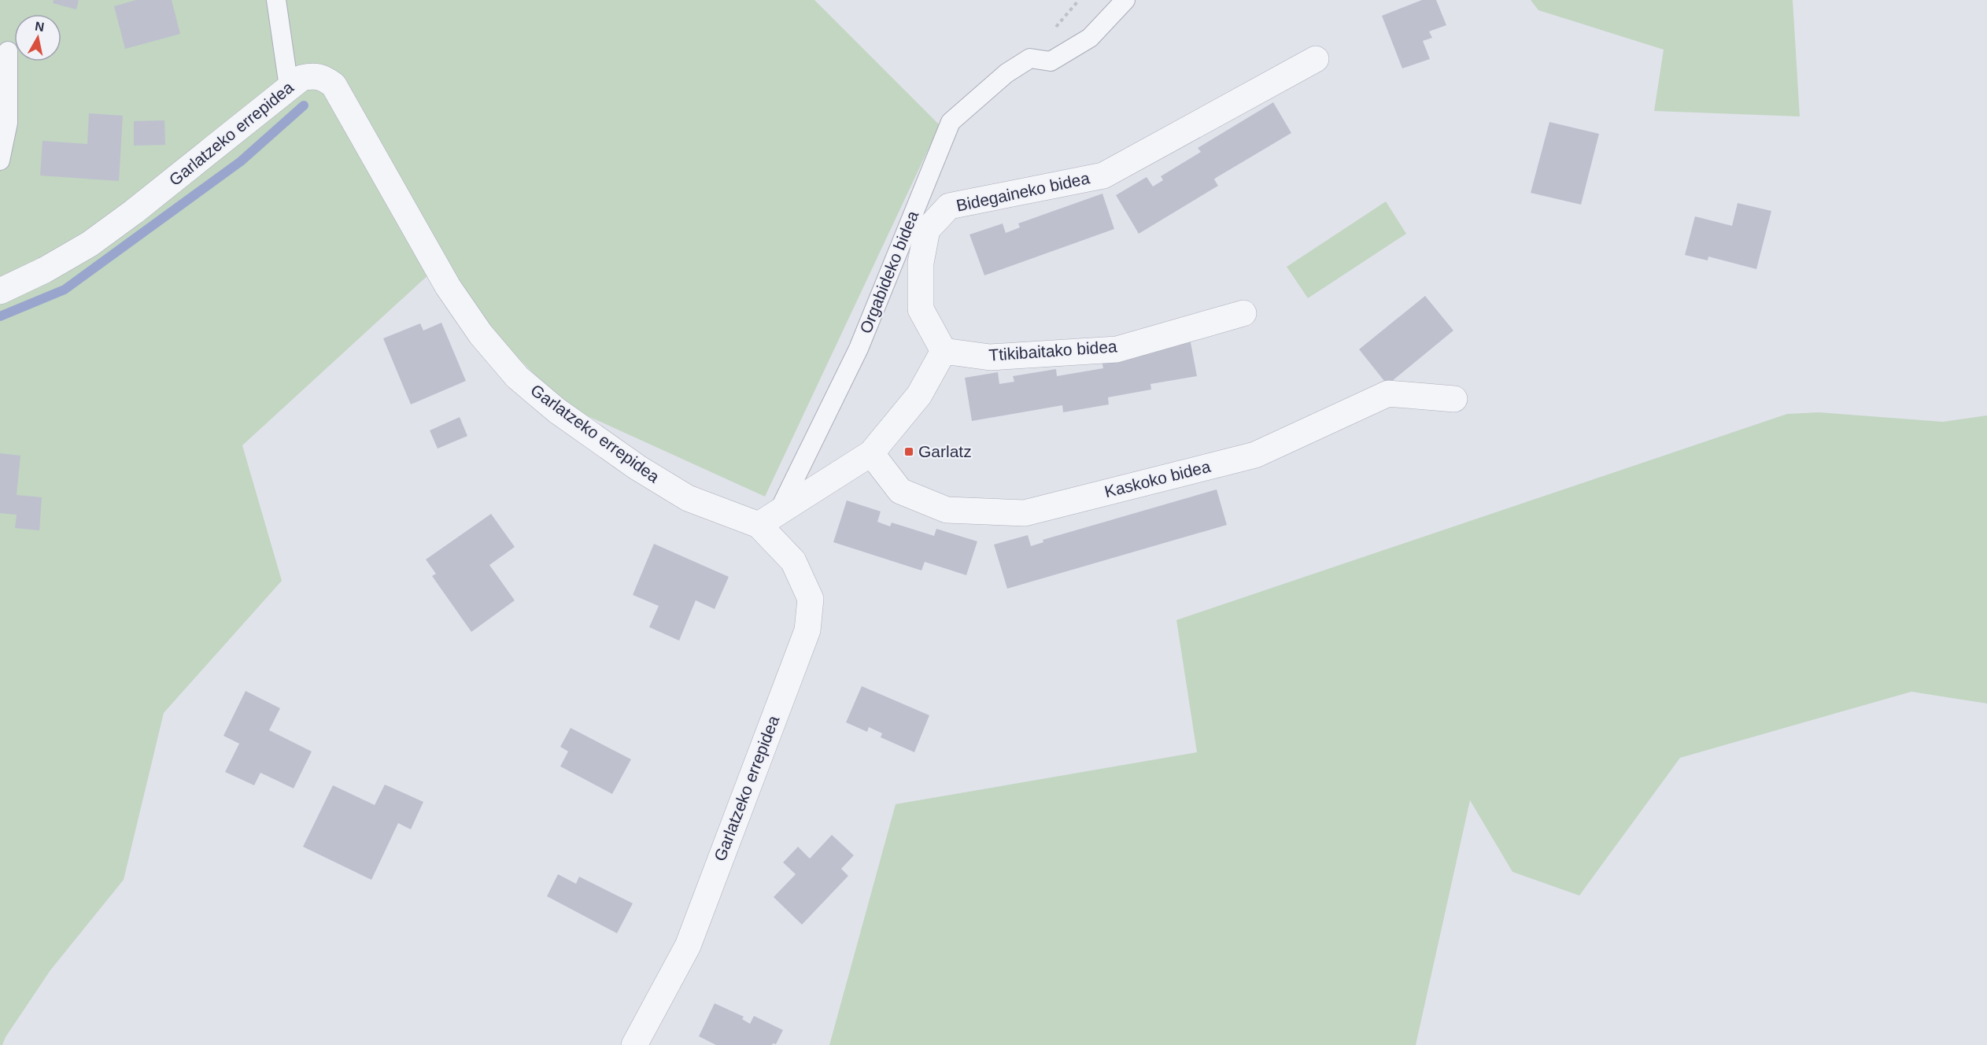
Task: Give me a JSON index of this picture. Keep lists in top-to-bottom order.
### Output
{
  "streets": {
    "street": [
      "Garlatzeko errepidea",
      "Bidegaineko bidea",
      "Ttikibaitako bidea",
      "Kaskoko bidea"
    ],
    "lane": ["Orgabideko bidea"]
  },
  "crossings": [
    ["Garlatzeko errepidea", "Orgabideko bidea"],
    ["Bidegaineko bidea", "Ttikibaitako bidea"]
  ],
  "places": {
    "transit": ["Garlatz"]
  },
  "north": "top"
}
